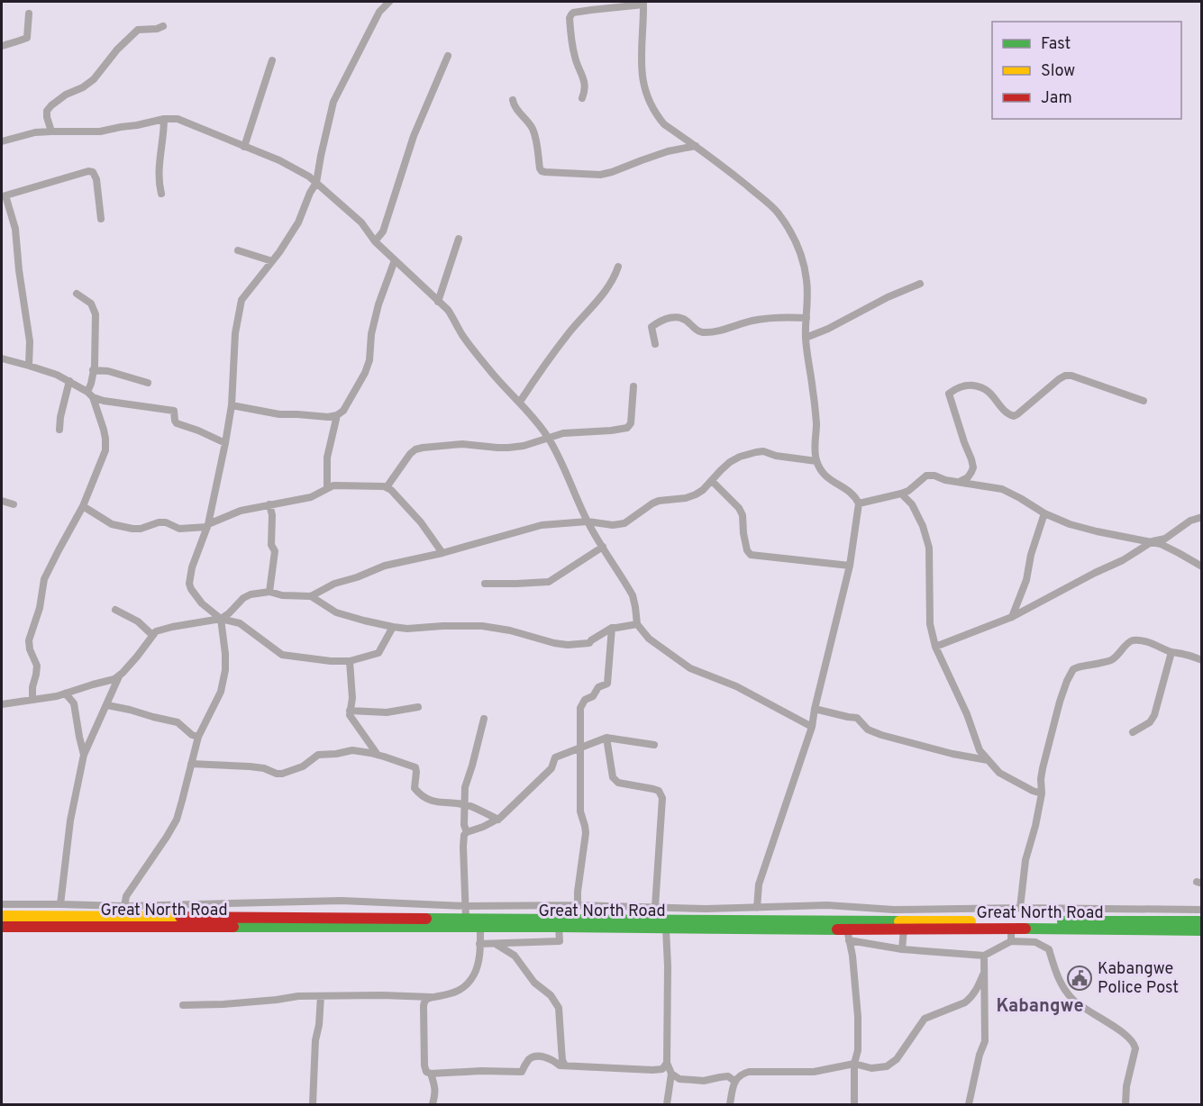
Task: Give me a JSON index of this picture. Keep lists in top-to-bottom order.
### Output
{
  "streets": {
    "main road": ["Great North Road"]
  },
  "districts": ["Kabangwe"],
  "places": {
    "public building": ["Kabangwe Police Post"]
  },
  "legend": ["Fast", "Slow", "Jam"]
}
